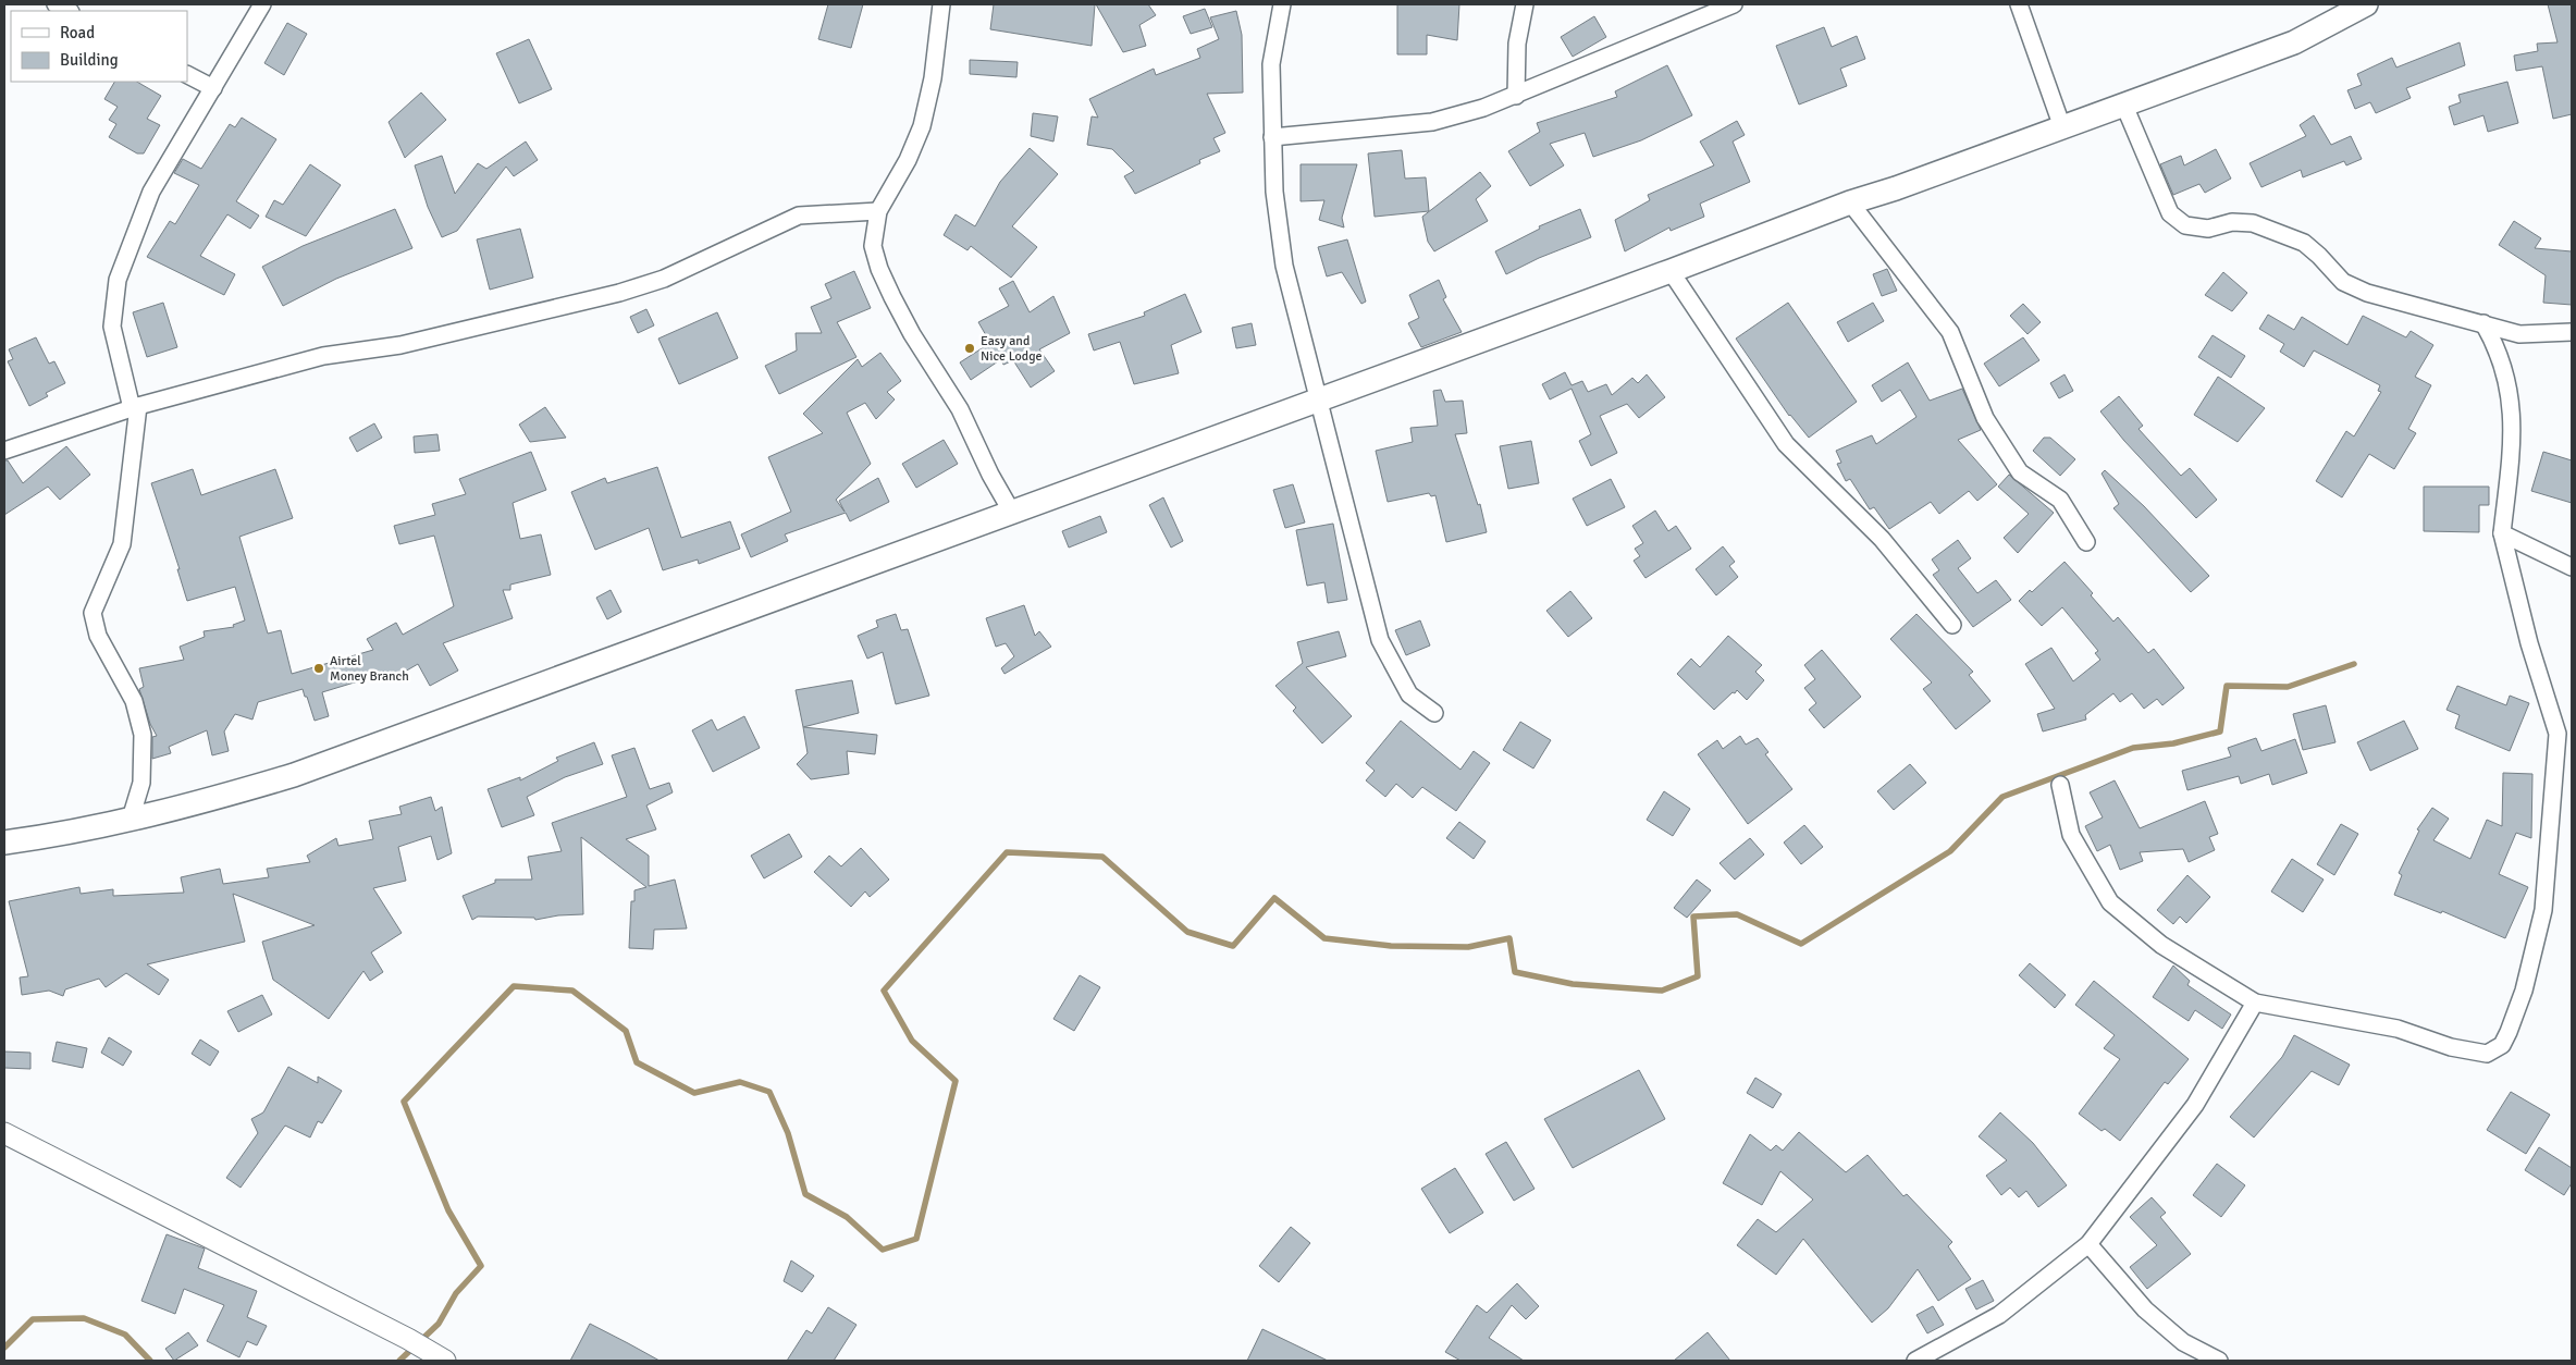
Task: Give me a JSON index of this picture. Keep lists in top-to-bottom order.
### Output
{
  "places": ["Easy and Nice Lodge", "Airtel Money Branch"],
  "legend": ["Road", "Building"]
}
